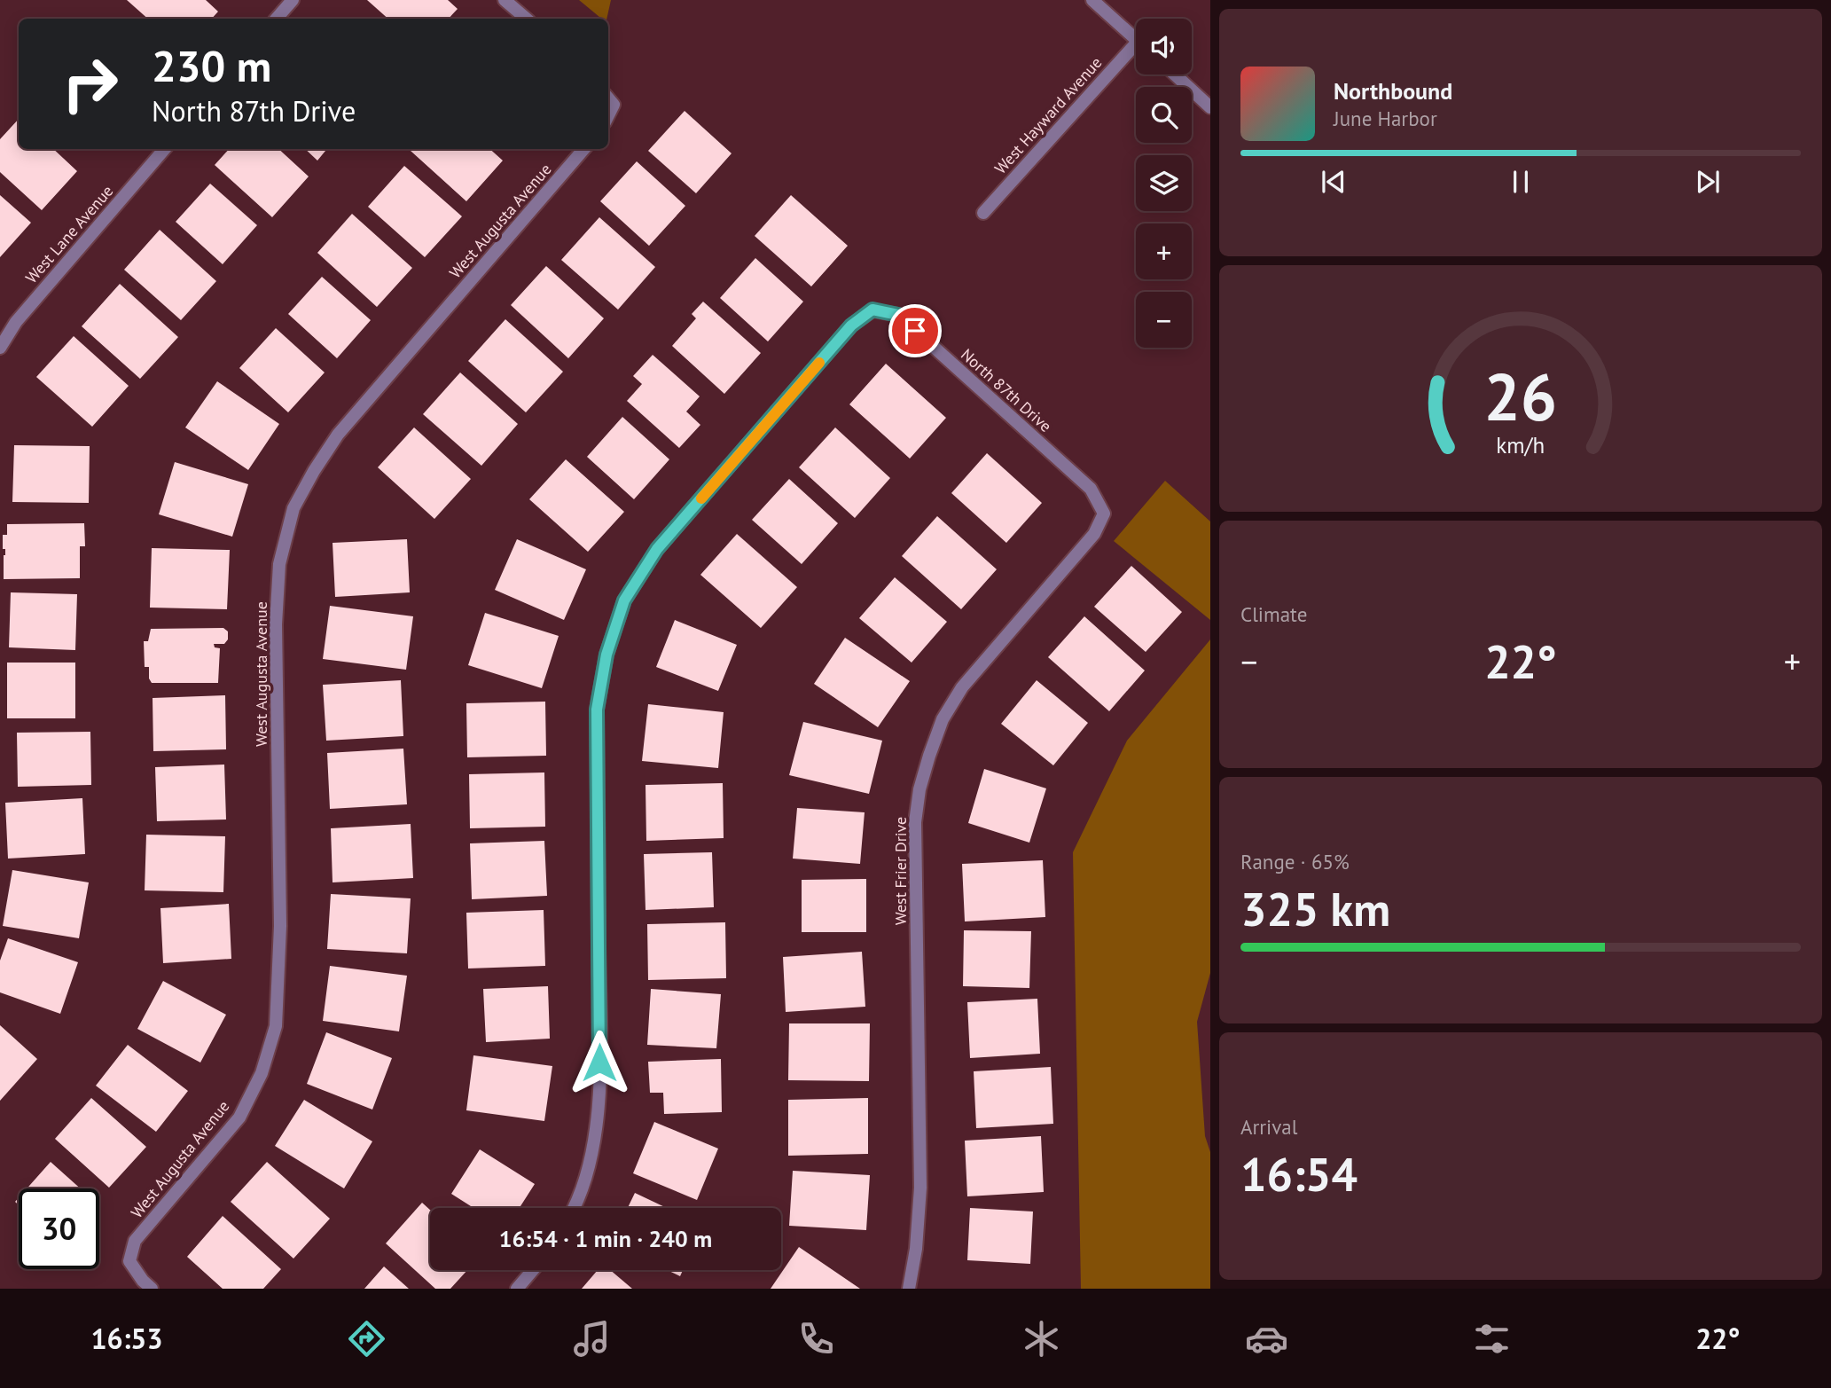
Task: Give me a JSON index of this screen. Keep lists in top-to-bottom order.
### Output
{
  "streets": {
    "street": [
      "West Hayward Avenue",
      "West Augusta Avenue",
      "West Lane Avenue",
      "North 87th Drive",
      "West Frier Drive"
    ]
  },
  "crossings": [
    ["North 87th Drive", "West Frier Drive"]
  ],
  "page": {
    "map_buttons": ["+", "−"],
    "turn": ["230 m", "North 87th Drive"],
    "song": ["Northbound", "June Harbor"],
    "tile": [
      "Climate",
      ["Range · 65%", "325 km"],
      ["Arrival", "16:54"]
    ],
    "heat": ["−", "22°", "+"],
    "limit": "30",
    "trip": "16:54 · 1 min · 240 m",
    "tabs": ["16:53", "22°"],
    "gauge": ["26", "km/h"]
  }
}
